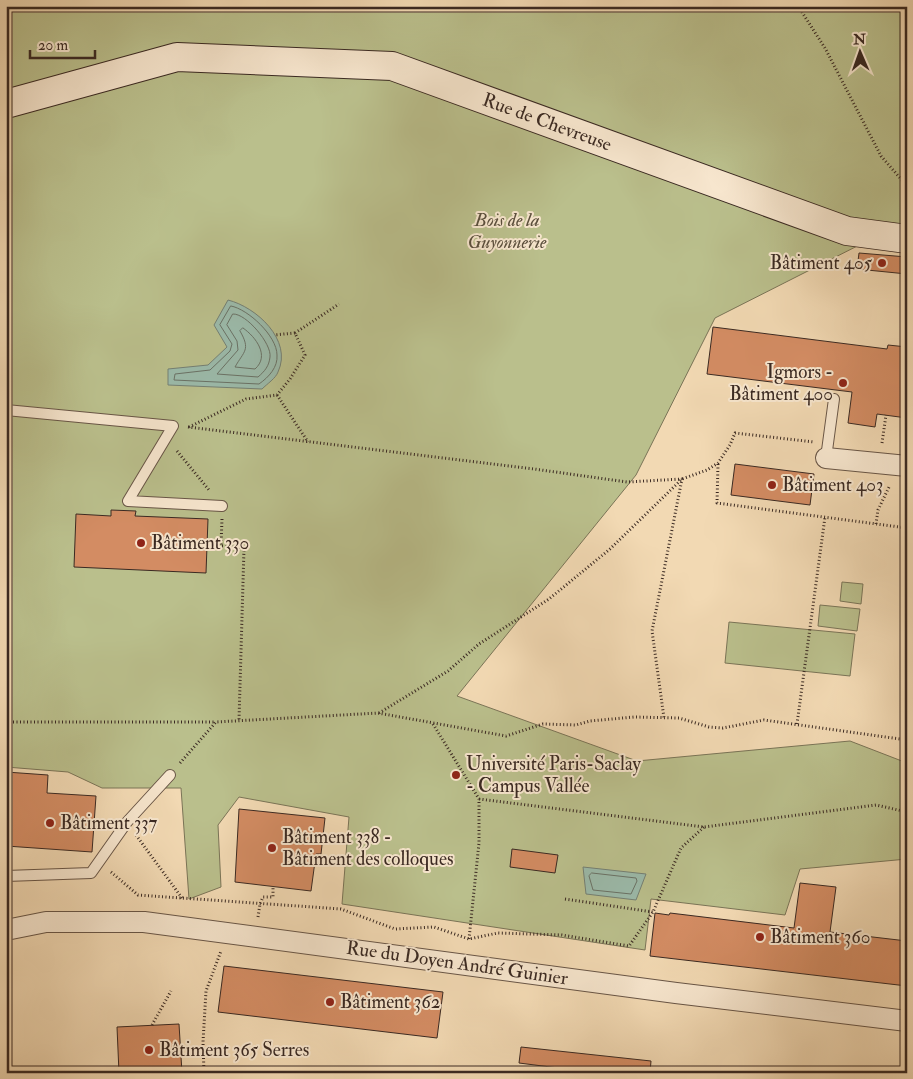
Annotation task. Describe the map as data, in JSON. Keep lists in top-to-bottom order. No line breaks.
{"streets":{"street":["Rue de Chevreuse","Rue du Doyen André Guinier"]},"parks":["Bois de la Guyonnerie"],"places":["Bâtiment 405","Igmors - Bâtiment 400","Bâtiment 403","Bâtiment 330","Université Paris-Saclay - Campus Vallée","Bâtiment 337","Bâtiment 338 - Bâtiment des colloques","Bâtiment 360","Bâtiment 362","Bâtiment 365 Serres"],"scale_bar":"20 m","north":"top"}
